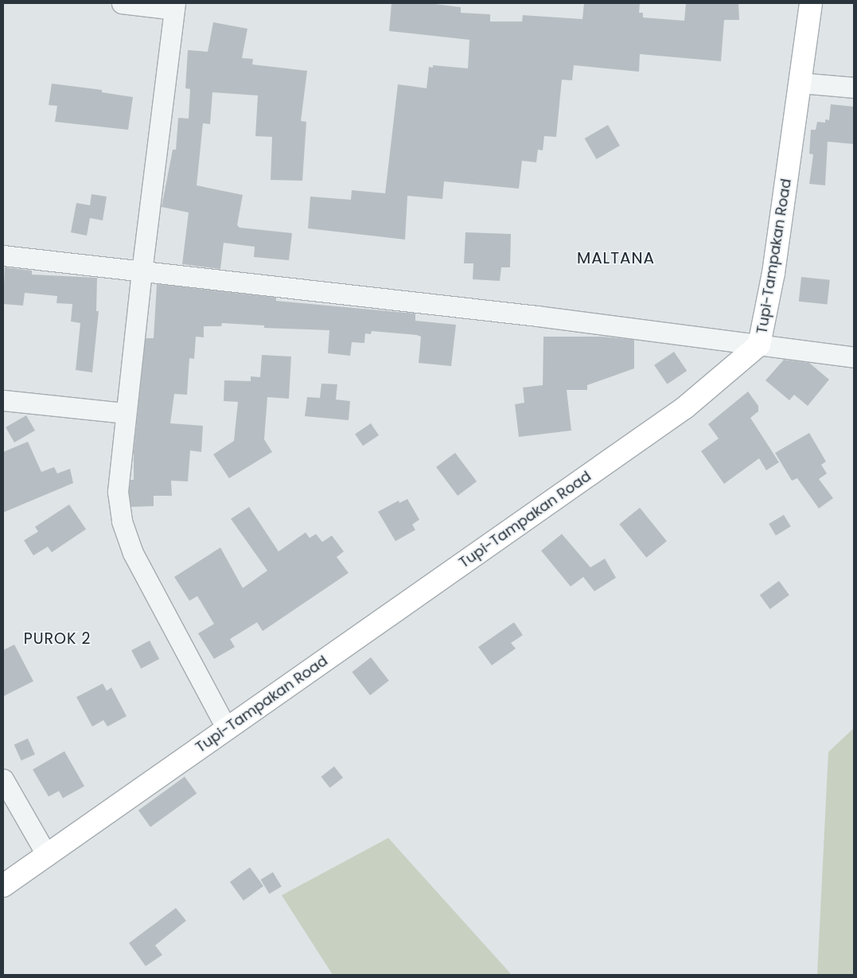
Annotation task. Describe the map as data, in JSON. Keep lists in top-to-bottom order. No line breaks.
{"streets":{"main road":["Tupi-Tampakan Road"]},"districts":["MALTANA","PUROK 2"]}
